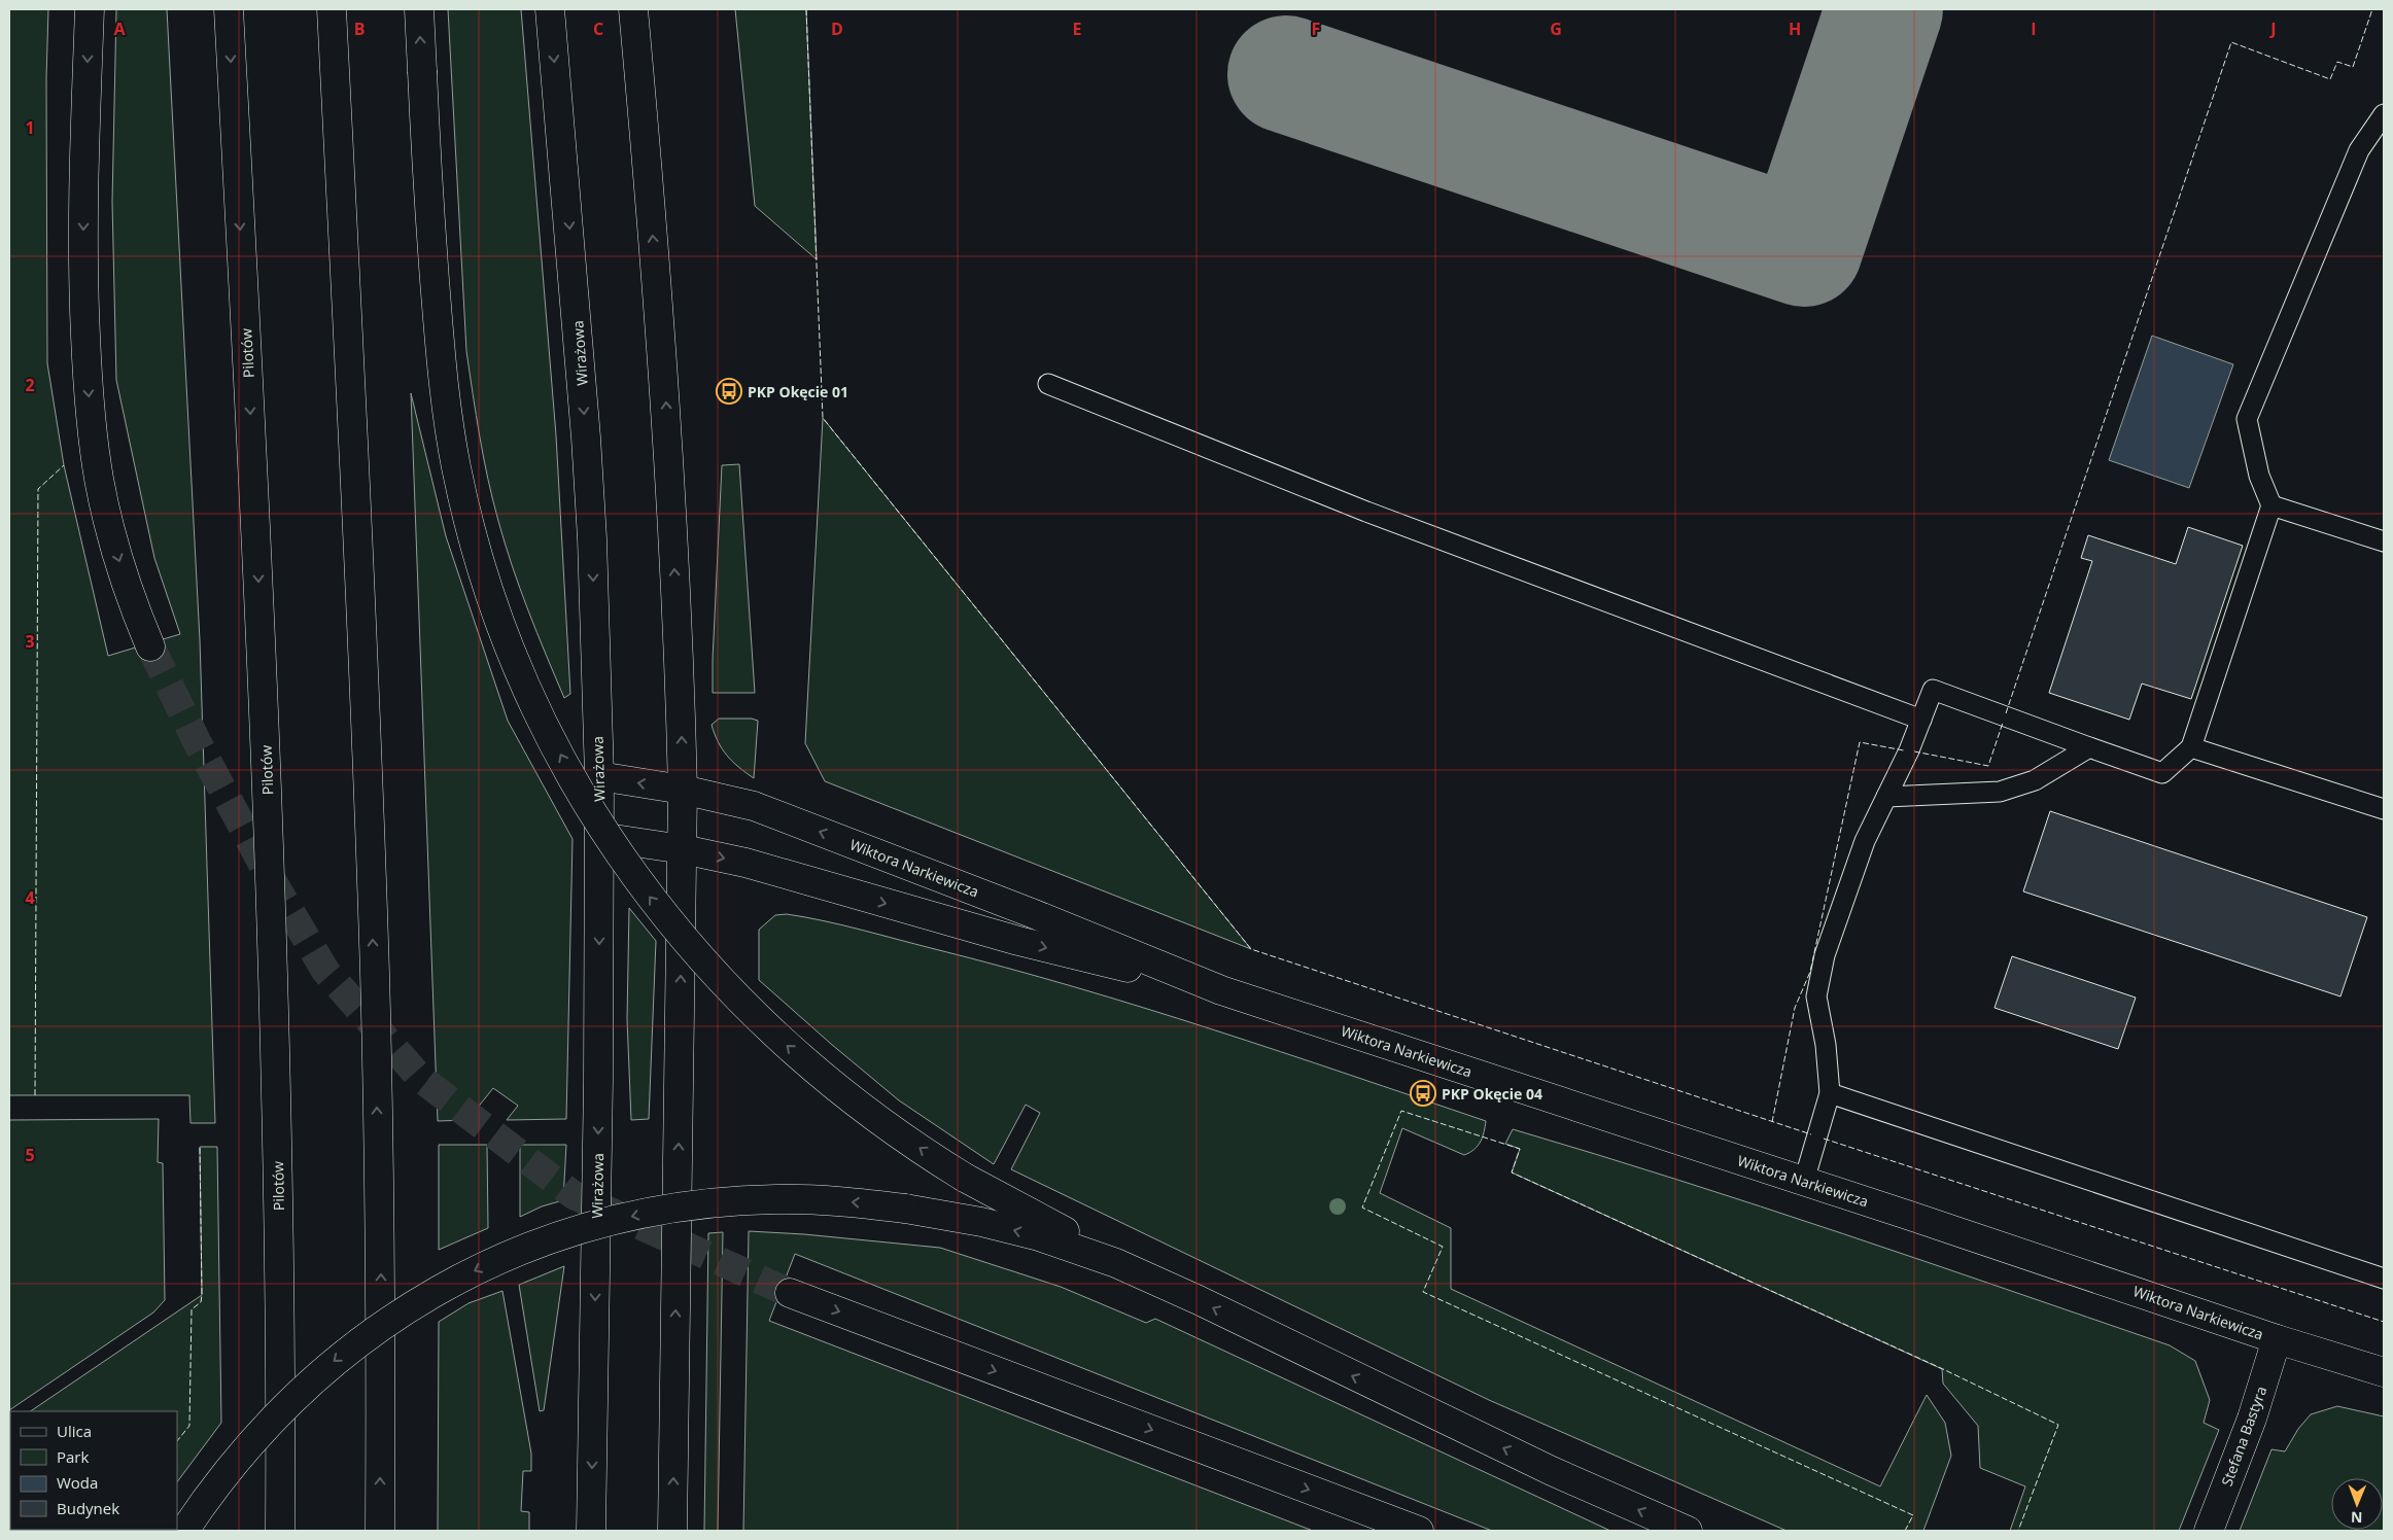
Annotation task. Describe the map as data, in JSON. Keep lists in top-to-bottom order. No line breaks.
{"streets":{"main road":["Pilotów","Wirażowa","Wiktora Narkiewicza","Stefana Bastyra"]},"crossings":[["Wirażowa","Wiktora Narkiewicza"],["Wiktora Narkiewicza","Stefana Bastyra"]],"places":{"bus stop":["PKP Okęcie 01","PKP Okęcie 04"]},"legend":["Ulica","Park","Woda","Budynek"],"north":"bottom","grid":{"columns":["A","B","C","D","E","F","G","H","I","J"],"rows":["1","2","3","4","5"]}}
